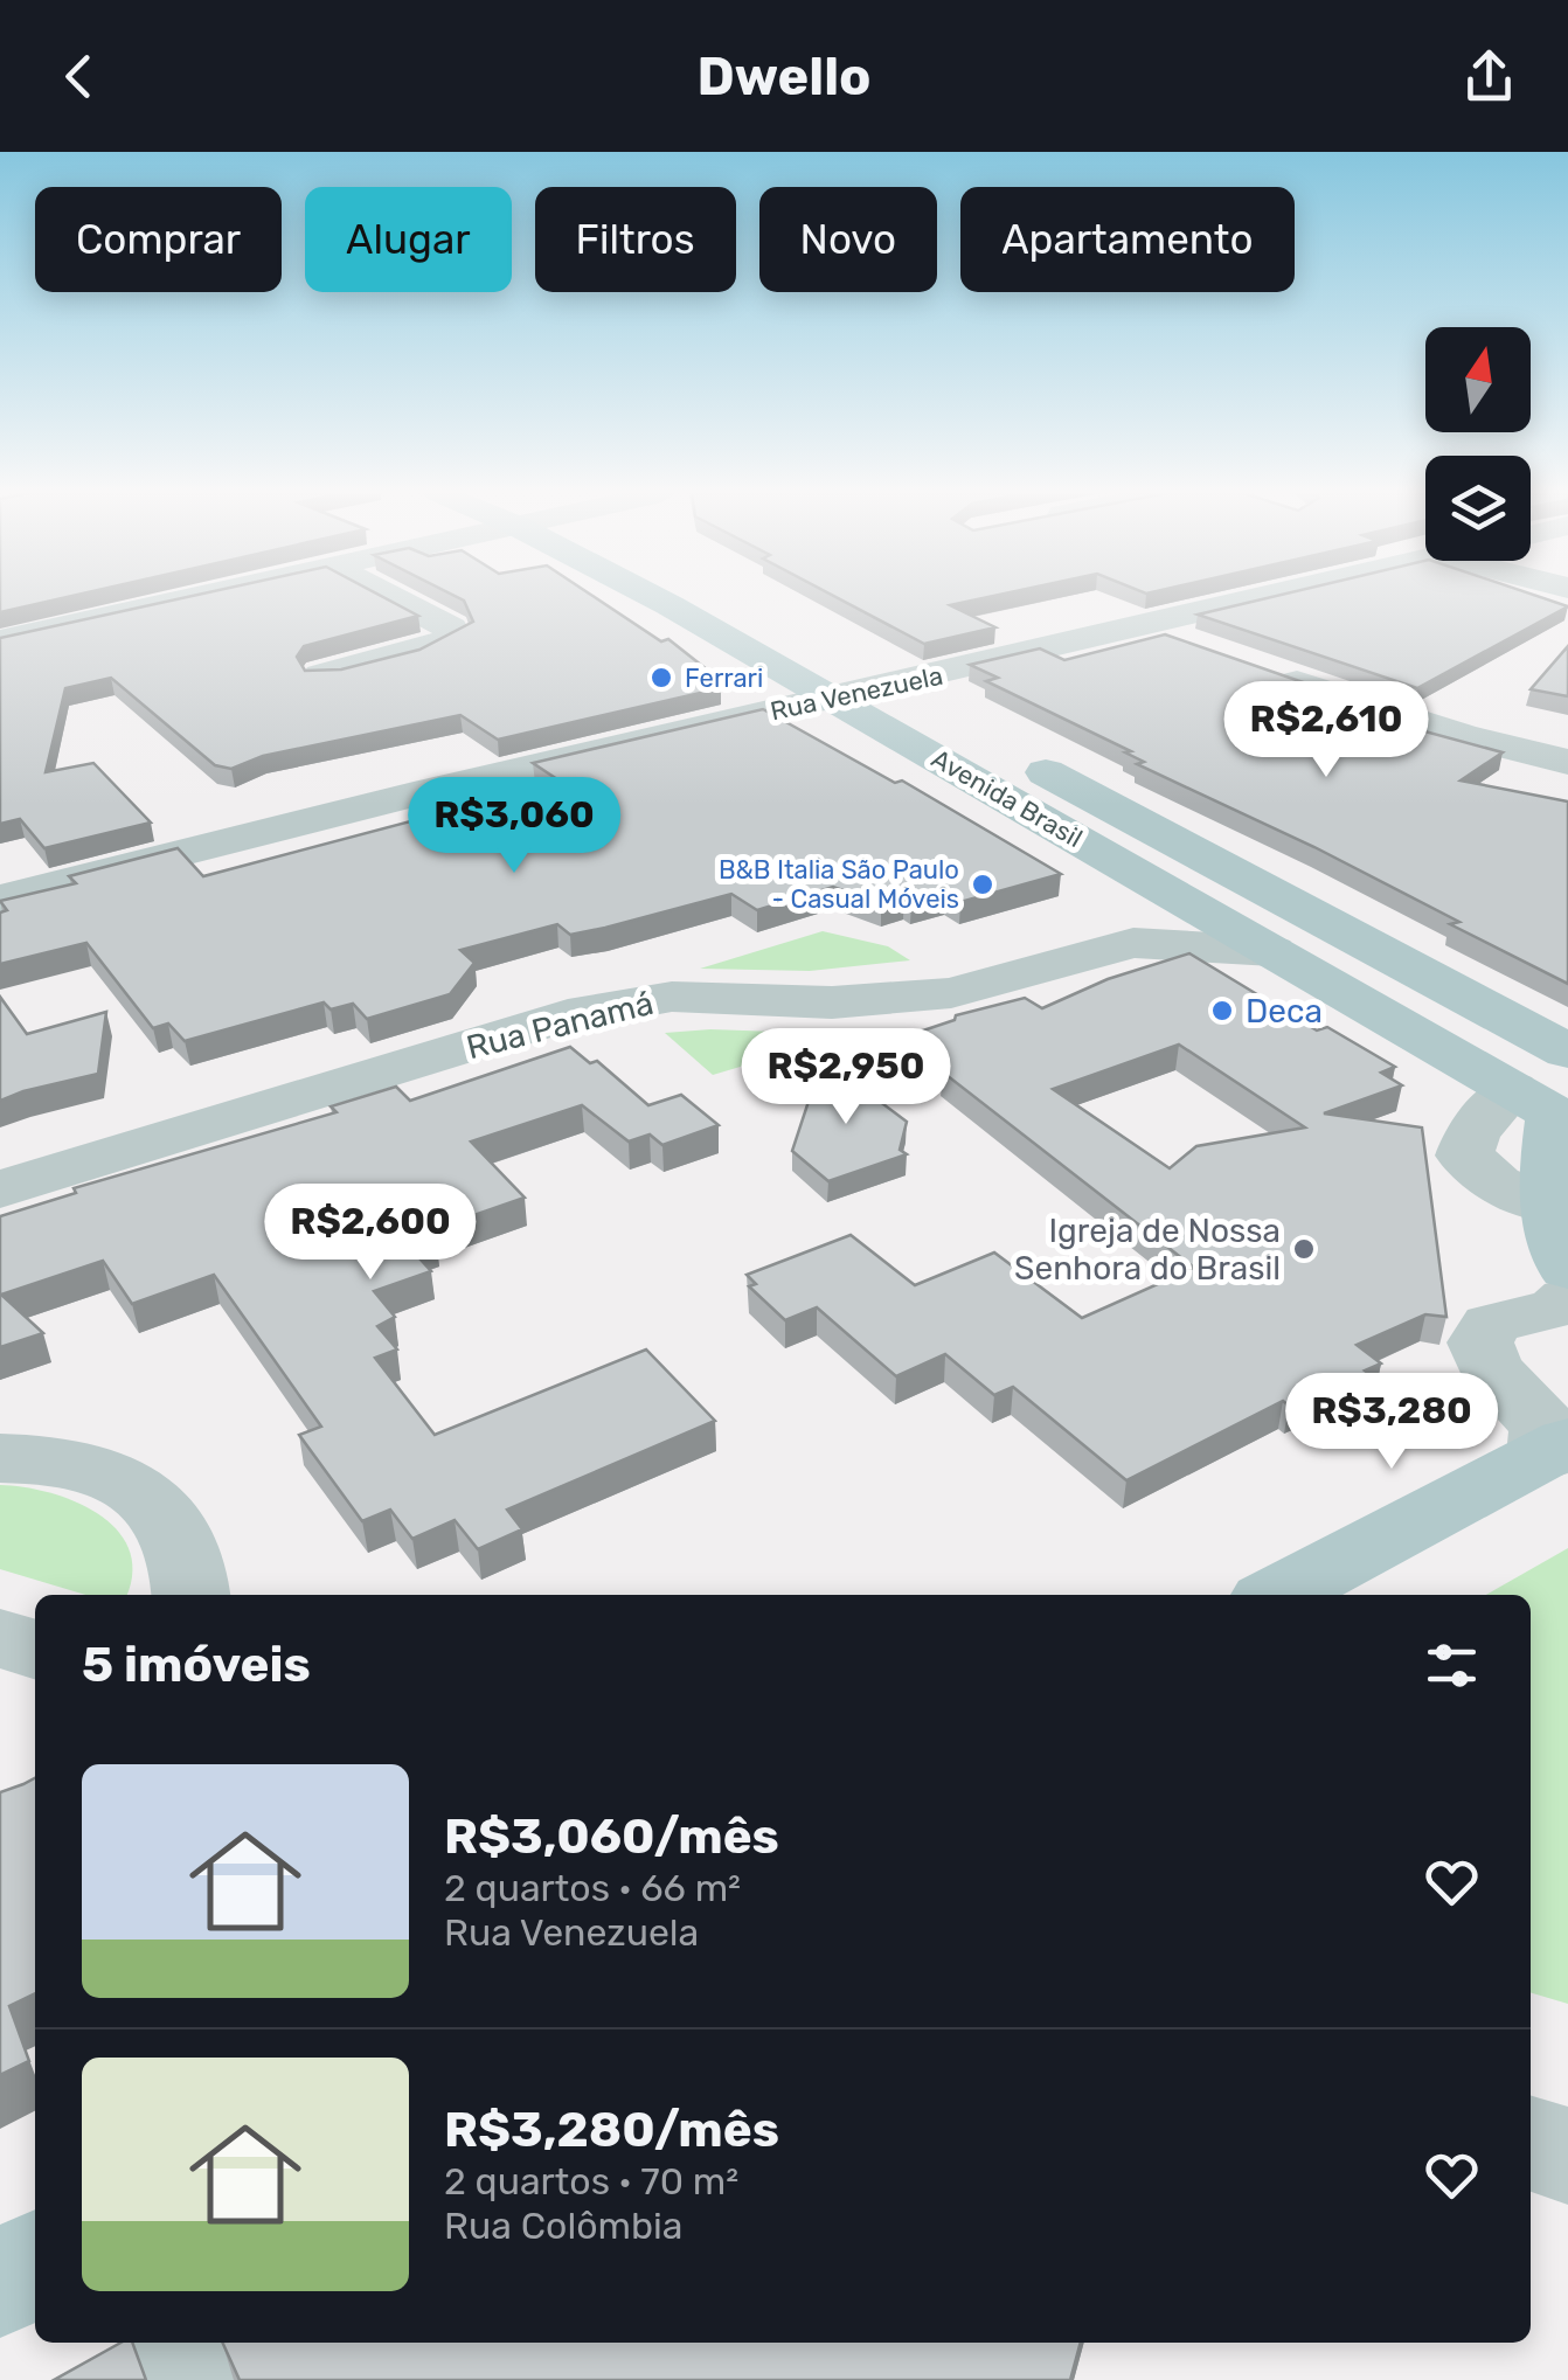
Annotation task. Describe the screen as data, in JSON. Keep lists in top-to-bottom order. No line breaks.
{"streets":{"main road":["Avenida Brasil"],"street":["Rua Venezuela","Rua Panamá"]},"crossings":[["Rua Venezuela","Avenida Brasil"],["Avenida Brasil","Rua Panamá"]],"places":["Ferrari","B&B Italia São Paulo - Casual Móveis","Deca","Igreja de Nossa Senhora do Brasil"],"north":"top","page":{"header":"Dwello","chip":["Comprar","Alugar","Filtros","Novo","Apartamento"],"price":["R$2,610","R$3,060","R$2,950","R$2,600","R$3,280"],"heading":"5 imóveis","list":[{"name":"R$3,060/mês","note":"2 quartos · 66 m² · Rua Venezuela"},{"name":"R$3,280/mês","note":"2 quartos · 70 m² · Rua Colômbia"}]}}
